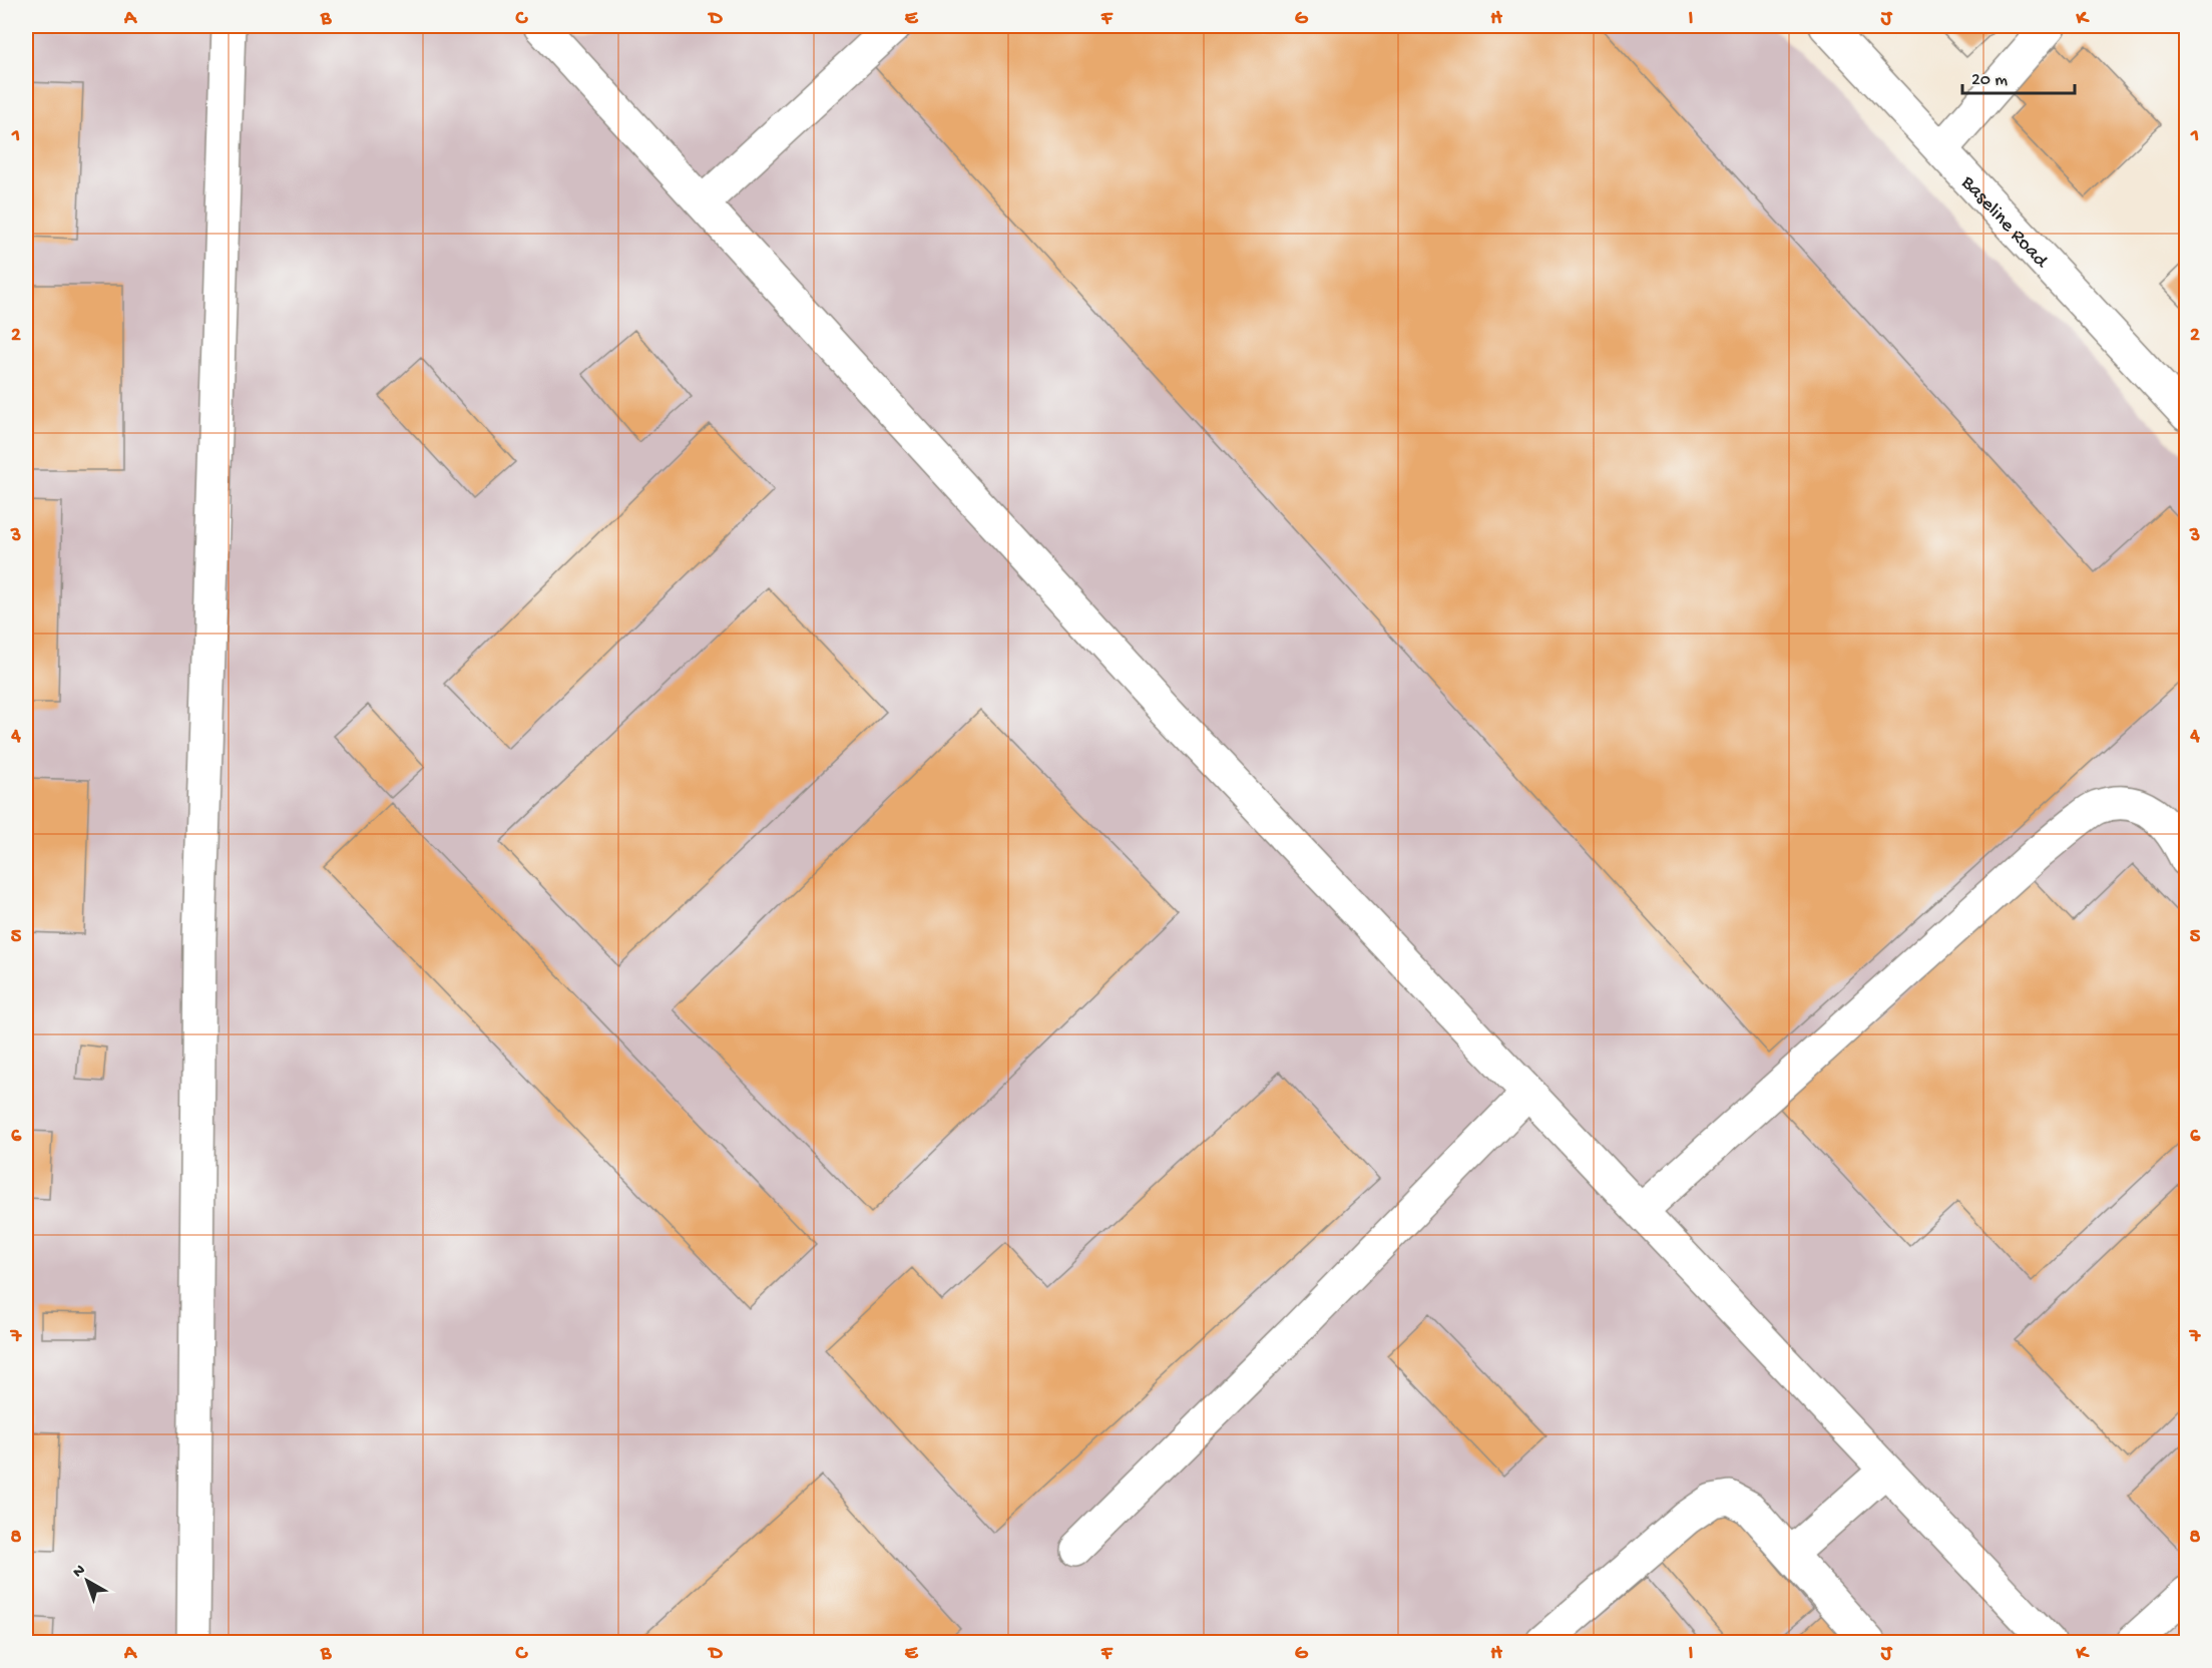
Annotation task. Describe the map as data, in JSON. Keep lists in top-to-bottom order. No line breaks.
{"streets":{"street":["Baseline Road"]},"scale_bar":"20 m","north":"top left","grid":{"columns":["A","B","C","D","E","F","G","H","I","J","K"],"rows":["1","2","3","4","5","6","7","8"]}}
